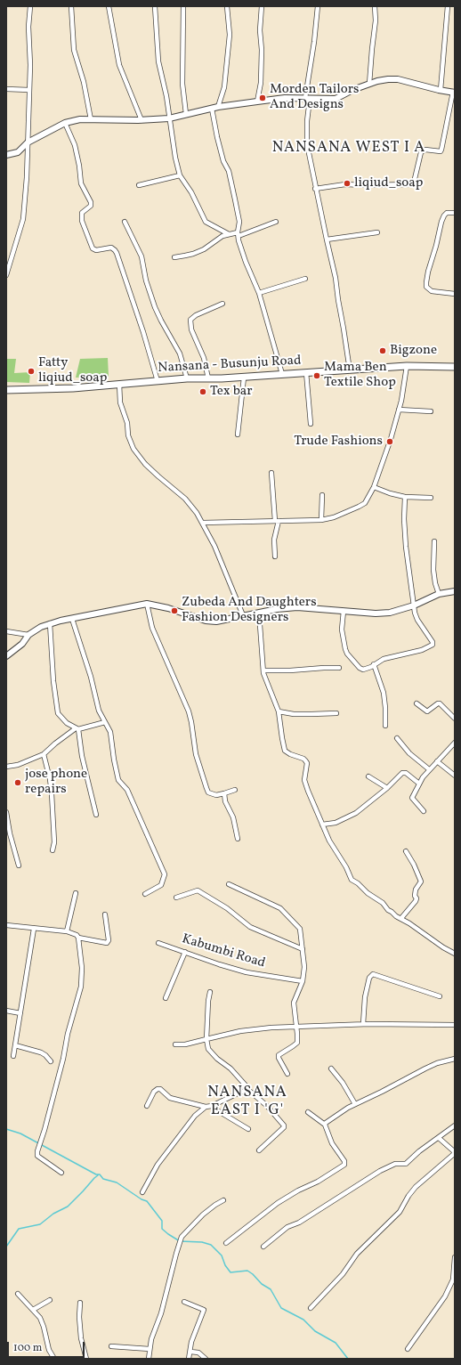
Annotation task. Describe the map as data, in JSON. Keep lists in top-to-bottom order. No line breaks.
{"streets":{"main road":["Nansana - Busunju Road"],"street":["Kabumbi Road"]},"districts":["NANSANA WEST I A","NANSANA EAST I 'G'"],"places":["Morden Tailors And Designs","liqiud_soap","Bigzone","Fatty liqiud_soap","Mama Ben Textile Shop","Tex bar","Trude Fashions","Zubeda And Daughters Fashion Designers","jose phone repairs"],"scale_bar":"100 m"}
